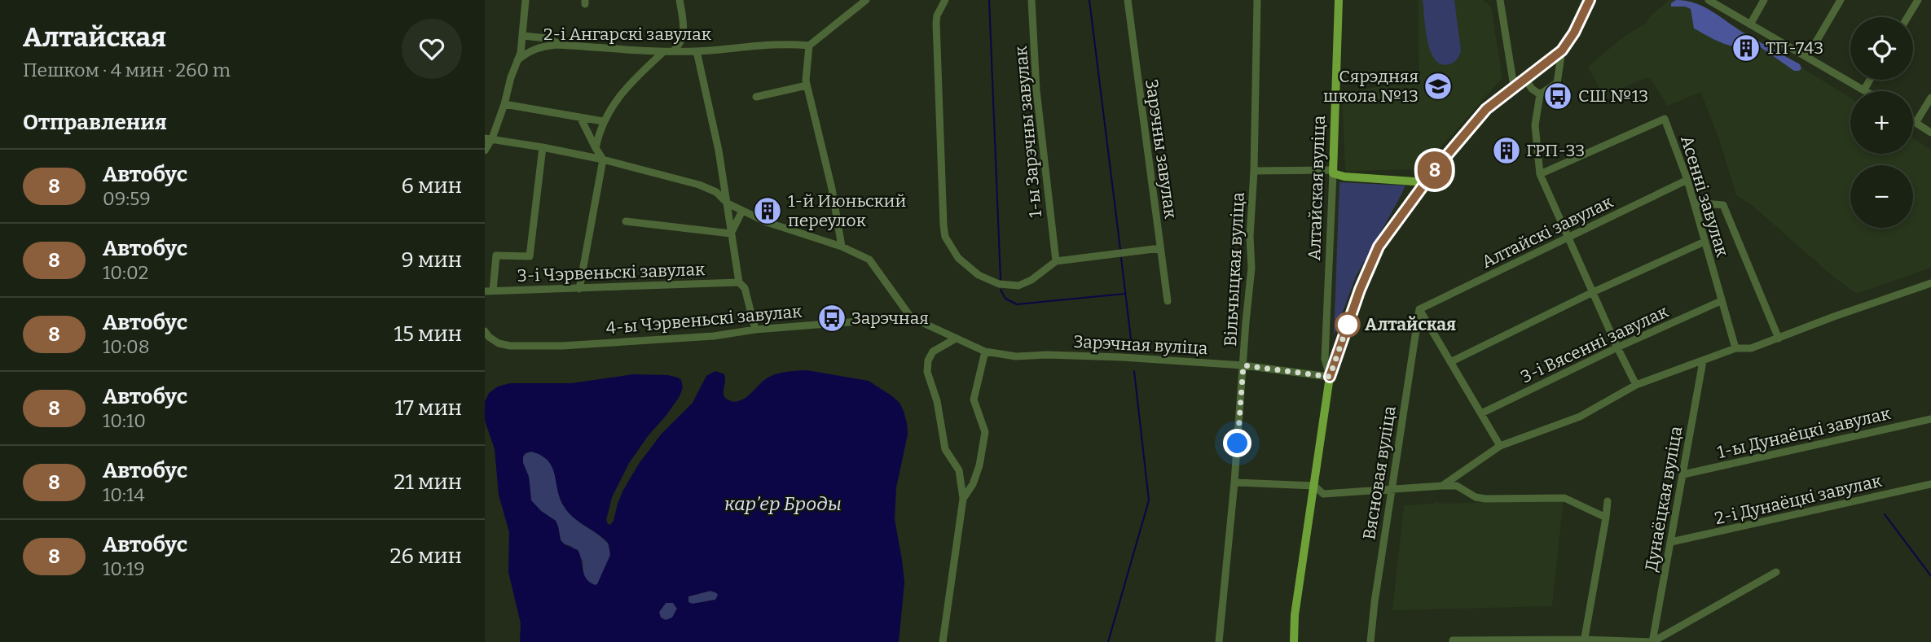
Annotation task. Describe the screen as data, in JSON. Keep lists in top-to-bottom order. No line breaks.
{"streets":{"main road":["Алтайская вуліца"],"street":["2-і Ангарскі завулак","1-ы Зарэчны завулак","Зарэчны завулак","Асенні завулак","Алтайскі завулак","Вільчыцкая вуліца","3-і Чэрвеньскі завулак","4-ы Чэрвеньскі завулак","3-і Вясенні завулак","Зарэчная вуліца","1-ы Дунаёцкі завулак","Вясновая вуліца","Дунаёцкая вуліца","2-і Дунаёцкі завулак"]},"crossings":[["Алтайская вуліца","Зарэчная вуліца"],["Асенні завулак","Алтайскі завулак"],["Асенні завулак","3-і Вясенні завулак"],["Алтайскі завулак","Вясновая вуліца"],["Вільчыцкая вуліца","Зарэчная вуліца"],["4-ы Чэрвеньскі завулак","Зарэчная вуліца"],["1-ы Дунаёцкі завулак","Дунаёцкая вуліца"],["Дунаёцкая вуліца","2-і Дунаёцкі завулак"]],"water":["карʼер Броды"],"places":{"building":["ТП-743","ГРП-33","1-й Июньский переулок"],"school or university":["Сярэдняя школа №13"],"bus stop":["СШ №13","Зарэчная"],"other":["Алтайская"]},"lines":["bus line 8"],"page":{"heading":[["Алтайская","Пешком · 4 мин · 260 m"],"Отправления"],"on_map":"8","map_buttons":["+","−"],"list":[{"mark":"8","name":"Автобус","note":"09:59","value":"6 мин"},{"mark":"8","name":"Автобус","note":"10:02","value":"9 мин"},{"mark":"8","name":"Автобус","note":"10:08","value":"15 мин"},{"mark":"8","name":"Автобус","note":"10:10","value":"17 мин"},{"mark":"8","name":"Автобус","note":"10:14","value":"21 мин"},{"mark":"8","name":"Автобус","note":"10:19","value":"26 мин"}]}}
